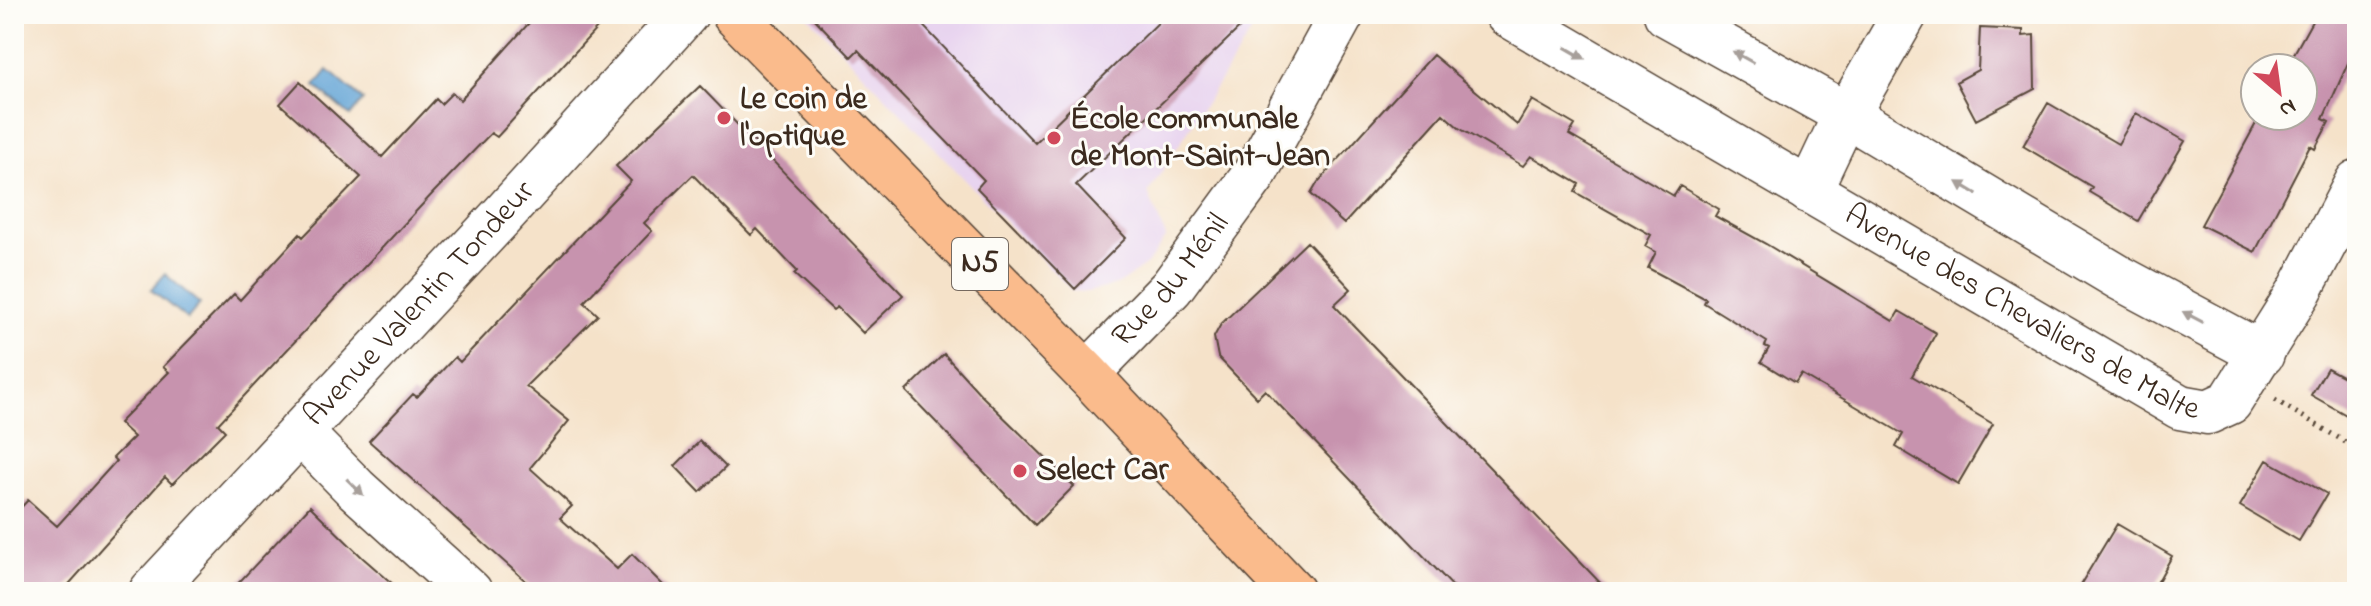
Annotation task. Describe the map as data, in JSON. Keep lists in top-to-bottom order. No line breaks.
{"streets":{"main road":["N5"],"street":["Rue du Ménil","Avenue Valentin Tondeur","Avenue des Chevaliers de Malte"]},"crossings":[["N5","Rue du Ménil"]],"places":["Le coin de l'optique","École communale de Mont-Saint-Jean","Select Car"],"north":"bottom right"}
